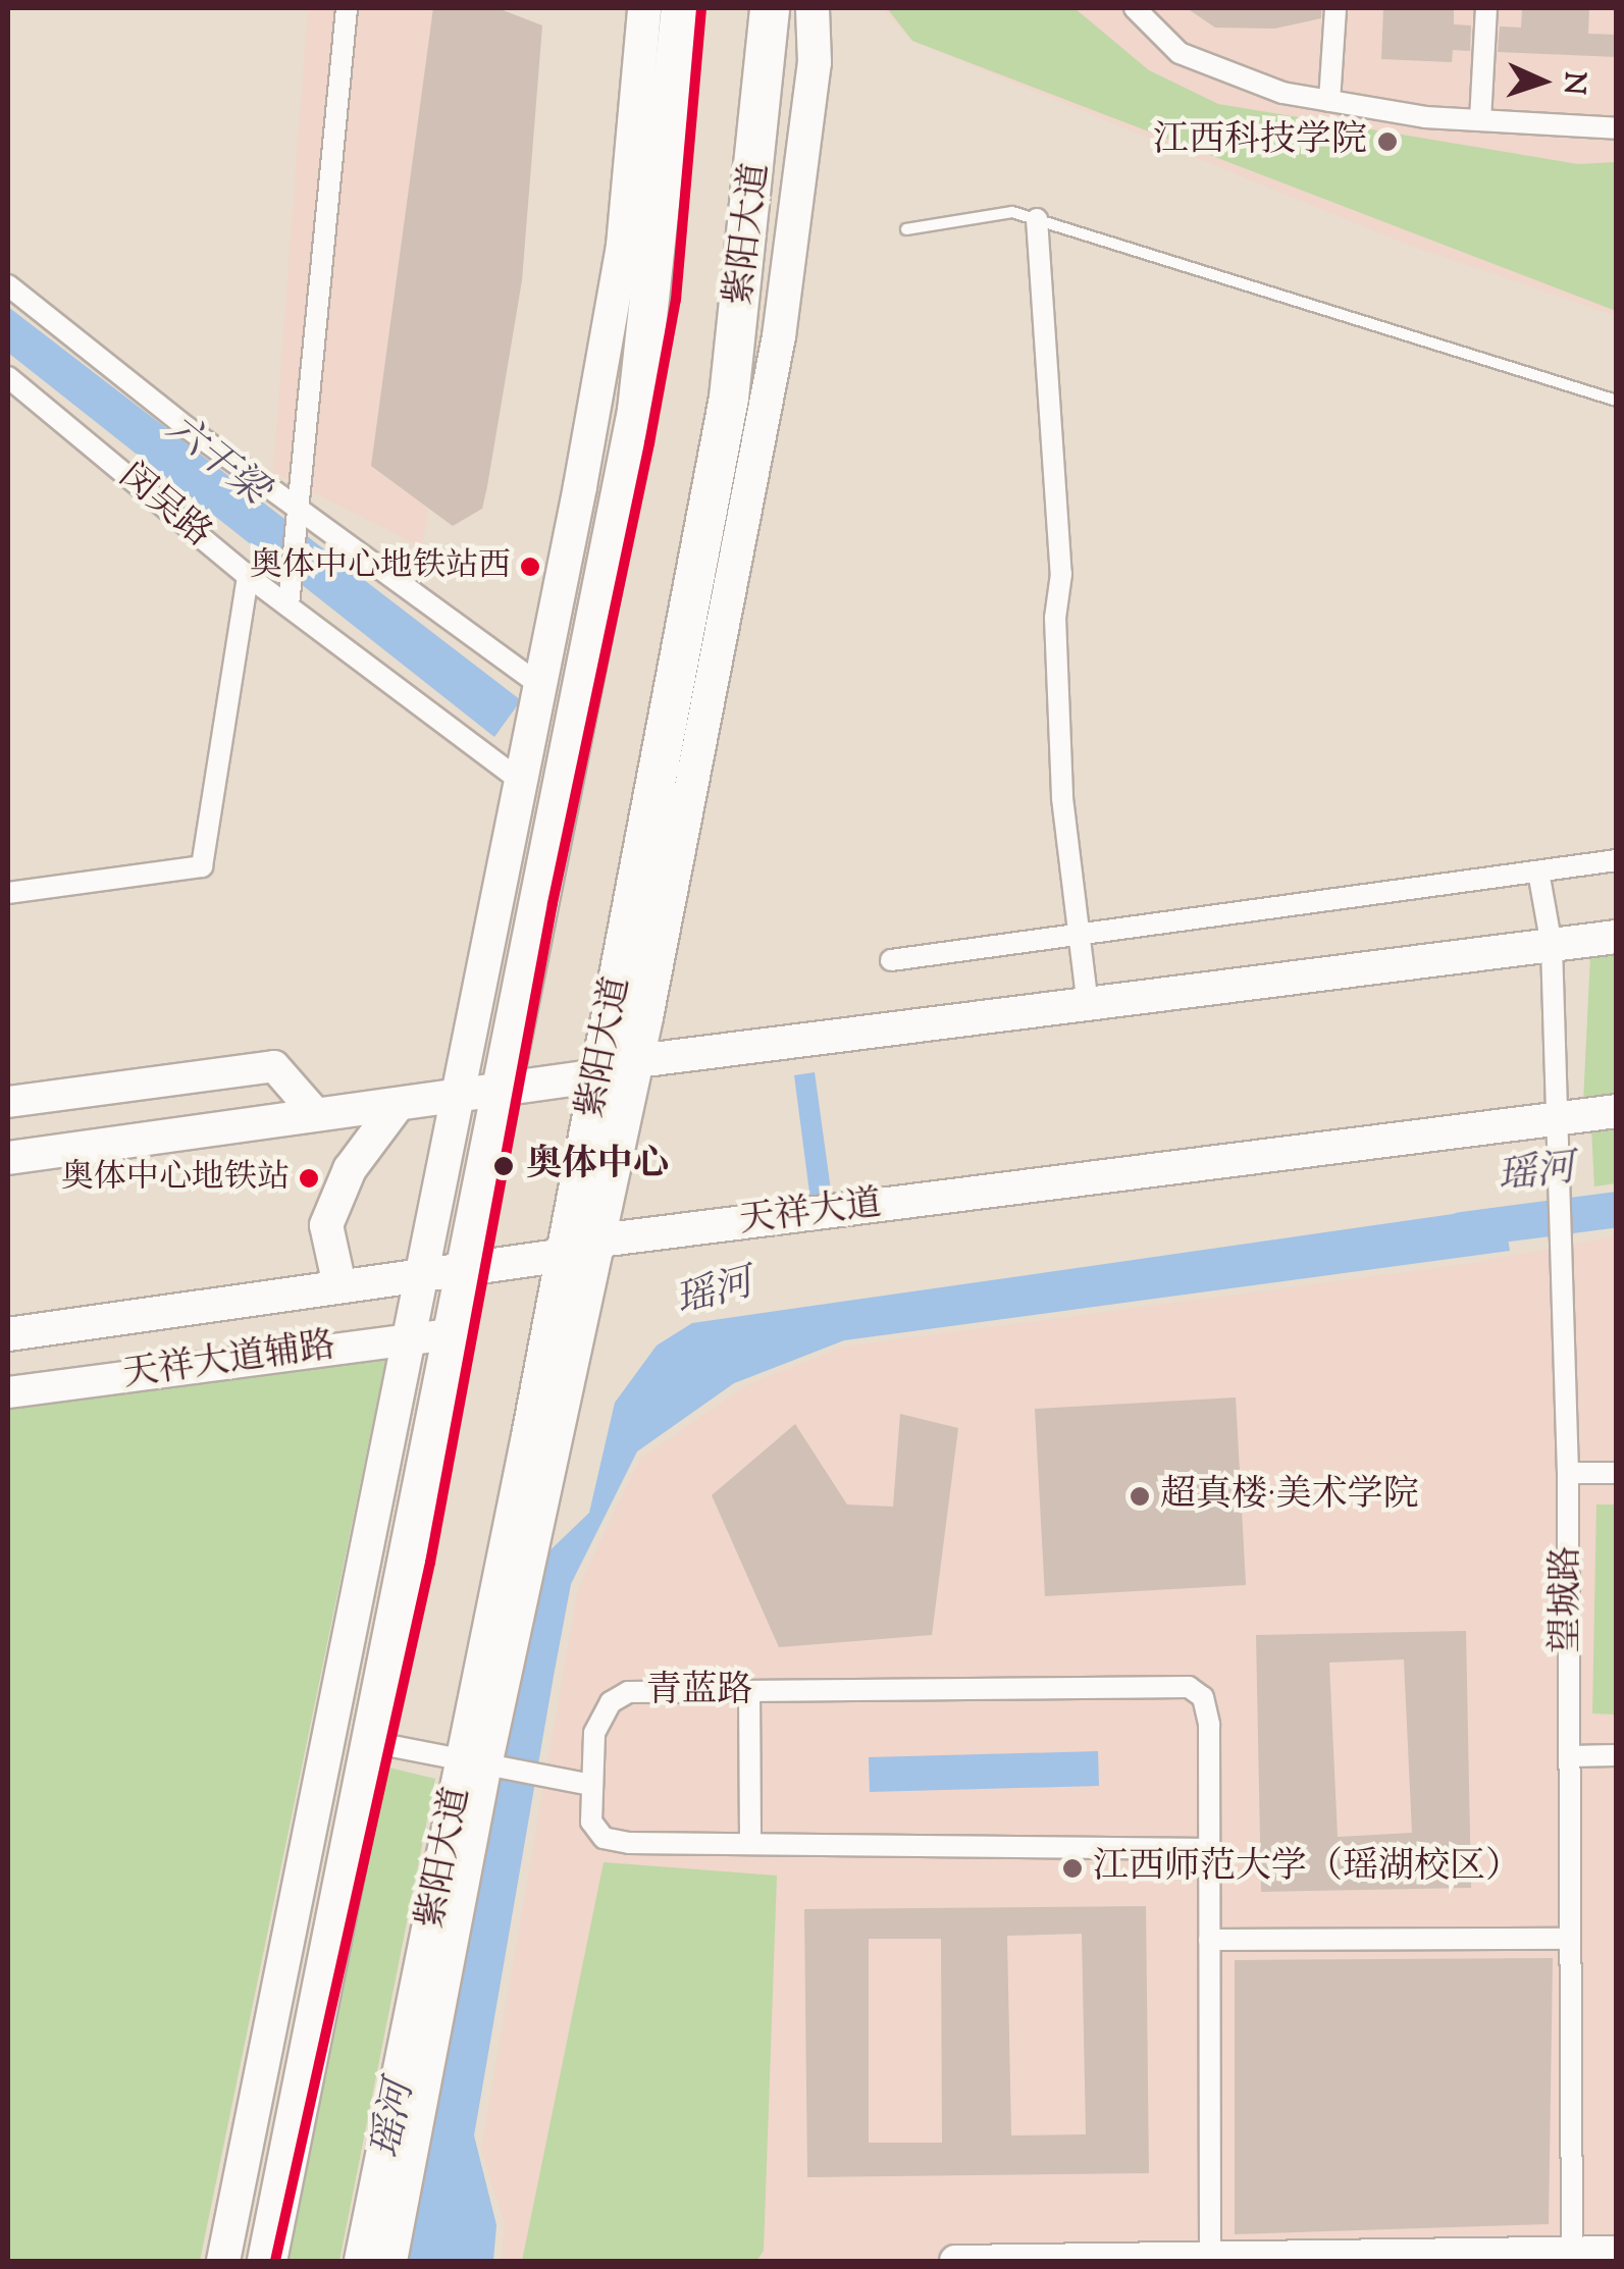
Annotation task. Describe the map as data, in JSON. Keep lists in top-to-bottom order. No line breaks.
{"streets":{"highway":["紫阳大道"],"main road":["天祥大道","天祥大道辅路"],"street":["闵吴路","望城路","青蓝路"]},"crossings":[["紫阳大道","天祥大道"],["天祥大道","望城路"]],"water":["六干梁","瑶河"],"places":["江西科技学院","奥体中心地铁站西","奥体中心","奥体中心地铁站","超真楼·美术学院","江西师范大学（瑶湖校区）"],"north":"right"}
